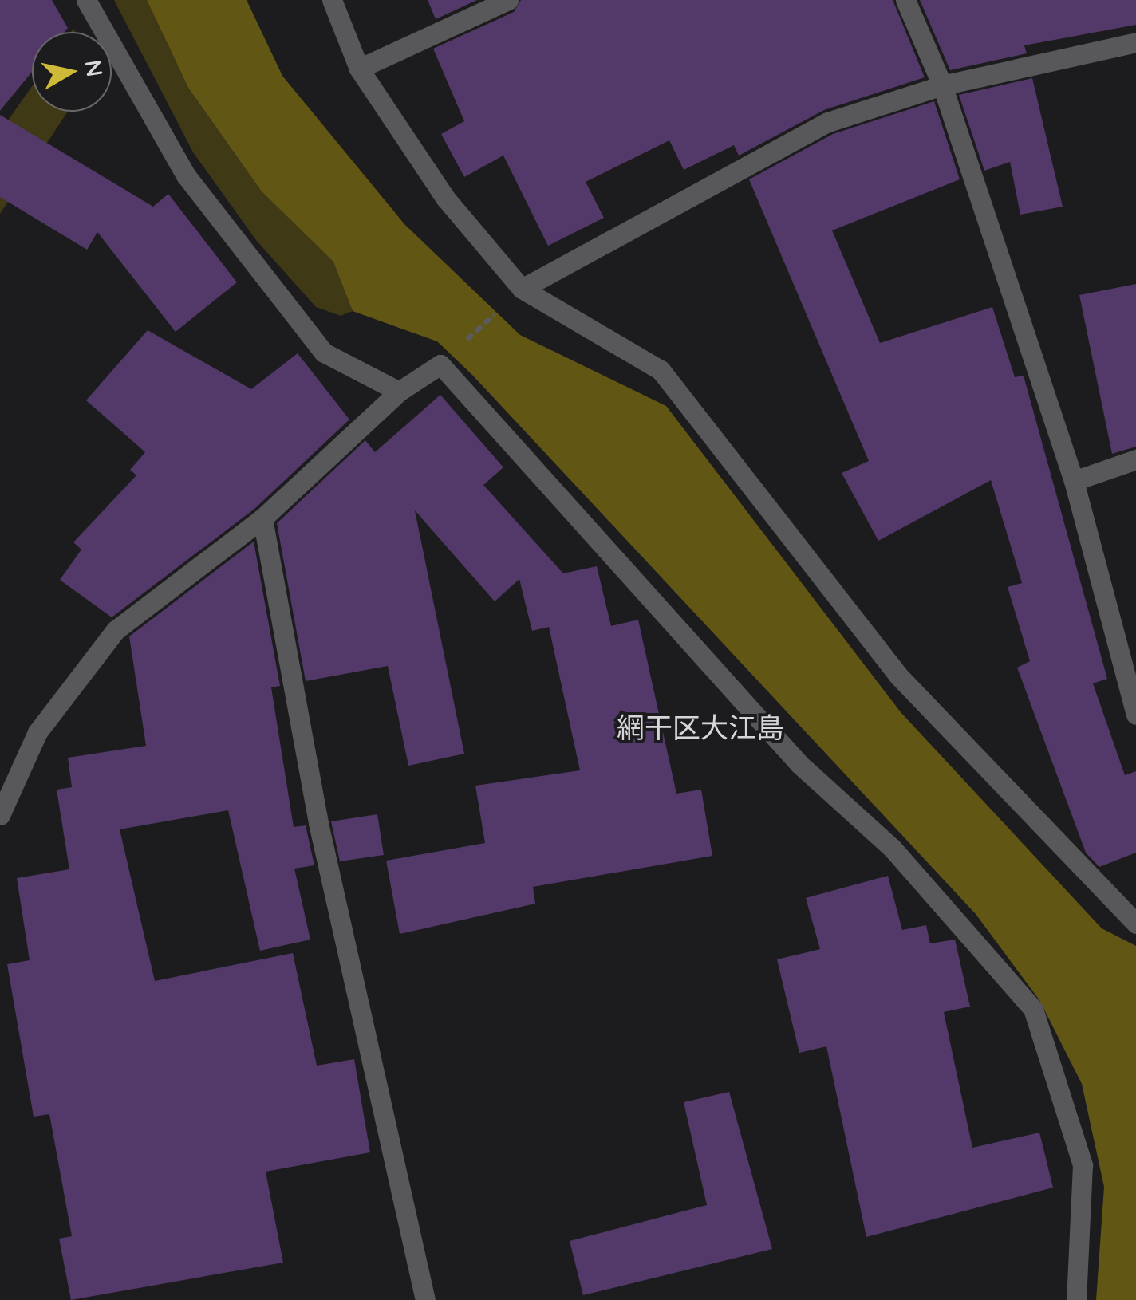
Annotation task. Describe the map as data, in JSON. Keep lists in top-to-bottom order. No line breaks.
{"districts":["網干区大江島"],"north":"right"}
